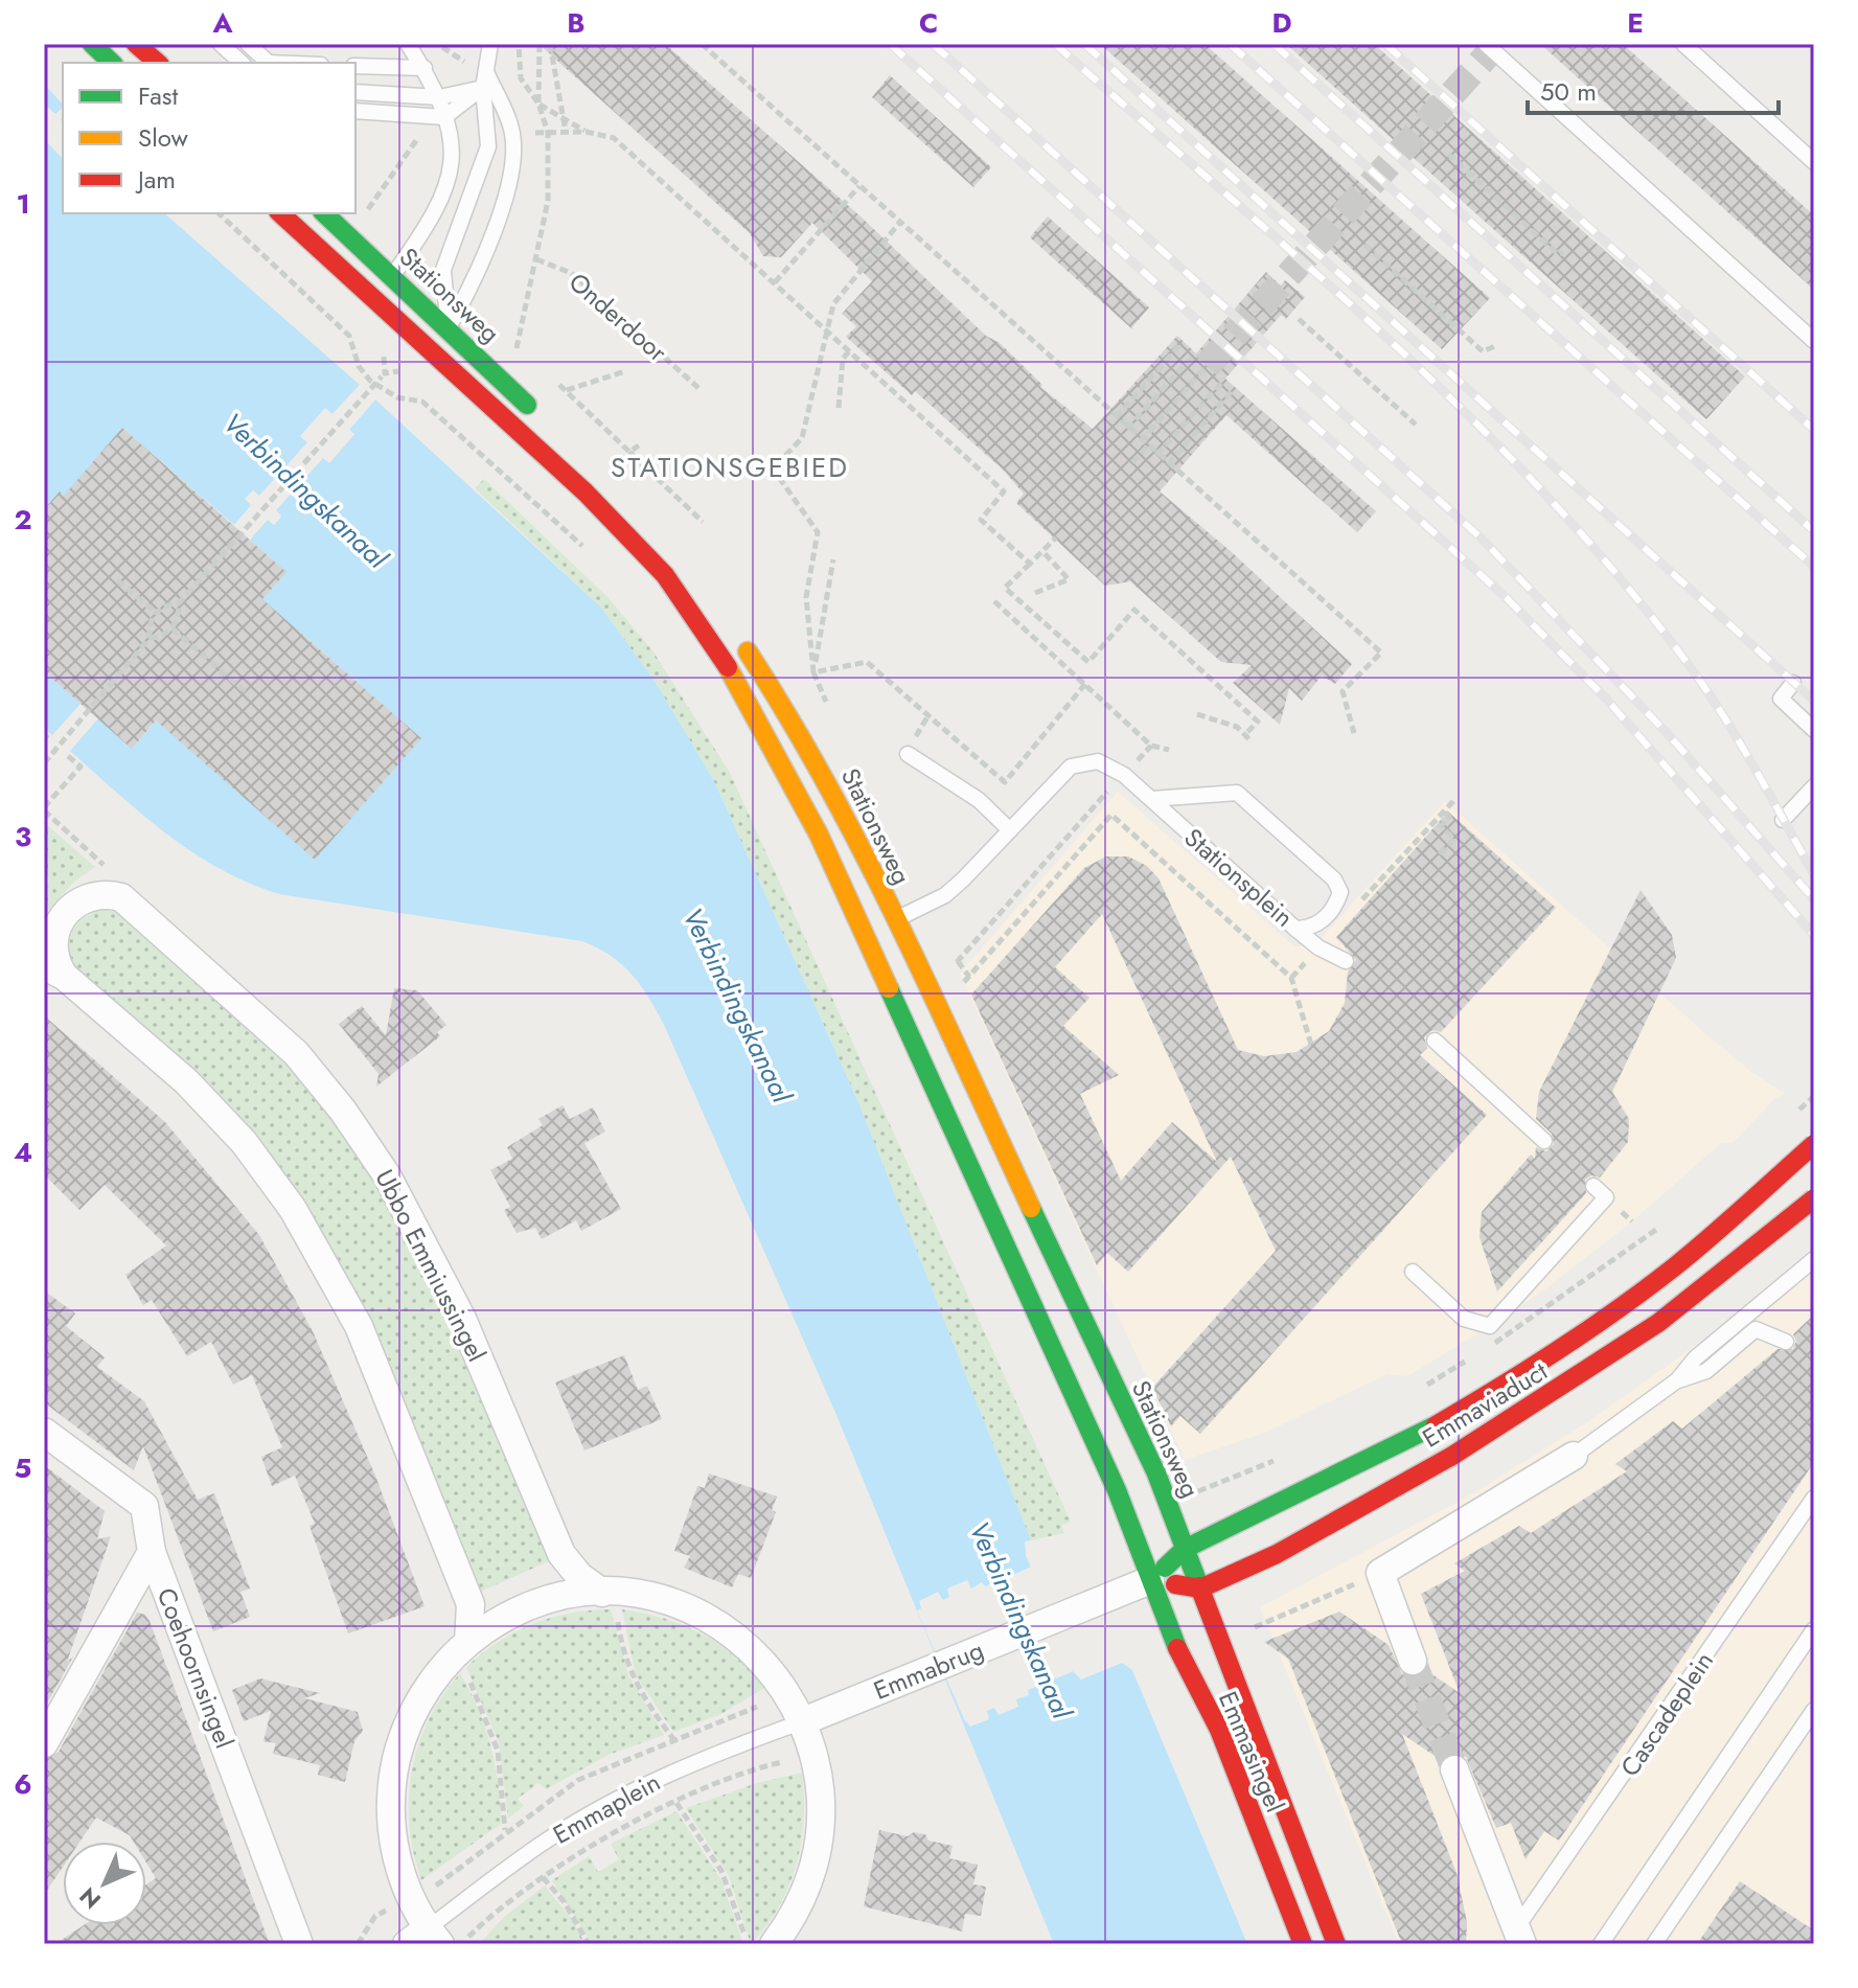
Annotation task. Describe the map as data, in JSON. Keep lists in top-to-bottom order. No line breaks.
{"streets":{"main road":["Stationsweg","Emmaviaduct","Emmabrug","Emmasingel"],"street":["Ubbo Emmiussingel","Coehoornsingel","Emmaplein"],"lane":["Stationsplein","Cascadeplein"],"path":["Onderdoor"]},"crossings":[["Stationsweg","Stationsplein"],["Stationsweg","Emmaviaduct"],["Stationsweg","Emmabrug"],["Stationsweg","Emmasingel"],["Ubbo Emmiussingel","Emmaplein"],["Emmaviaduct","Emmabrug"],["Emmaviaduct","Emmasingel"],["Emmabrug","Emmasingel"],["Emmabrug","Emmaplein"]],"districts":["STATIONSGEBIED"],"water":["Verbindingskanaal"],"legend":["Fast","Slow","Jam"],"scale_bar":"50 m","north":"bottom left","grid":{"columns":["A","B","C","D","E"],"rows":["1","2","3","4","5","6"]}}
